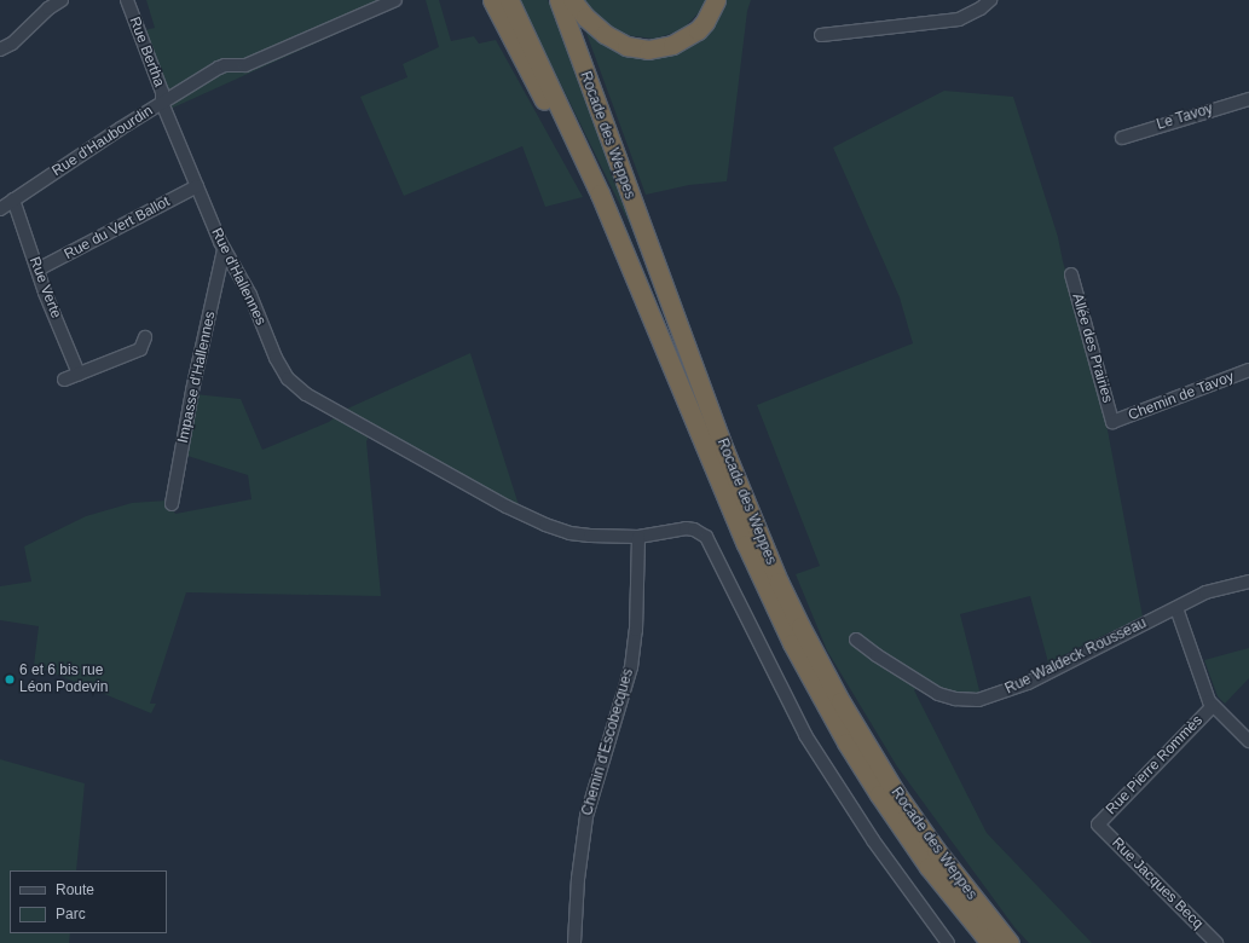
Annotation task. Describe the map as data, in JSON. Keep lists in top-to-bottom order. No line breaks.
{"streets":{"highway":["Rocade des Weppes"],"street":["Rue Bertha","Le Tavoy","Rue d'Haubourdin","Rue du Vert Ballot","Rue d'Hallennes","Rue Verte","Allée des Prairies","Impasse d'Hallennes","Chemin de Tavoy","Rue Waldeck Rousseau","Chemin d'Escobecques","Rue Pierre Rommès","Rue Jacques Becq"]},"crossings":[["Rue Bertha","Rue d'Haubourdin"],["Rue Bertha","Rue d'Hallennes"],["Rue d'Haubourdin","Rue d'Hallennes"],["Rue d'Haubourdin","Rue Verte"],["Rue du Vert Ballot","Rue d'Hallennes"],["Rue du Vert Ballot","Rue Verte"],["Rue d'Hallennes","Impasse d'Hallennes"],["Rue d'Hallennes","Chemin d'Escobecques"],["Allée des Prairies","Chemin de Tavoy"],["Rue Waldeck Rousseau","Rue Pierre Rommès"],["Rue Pierre Rommès","Rue Jacques Becq"]],"places":["6 et 6 bis rue Léon Podevin"],"legend":["Route","Parc"]}
